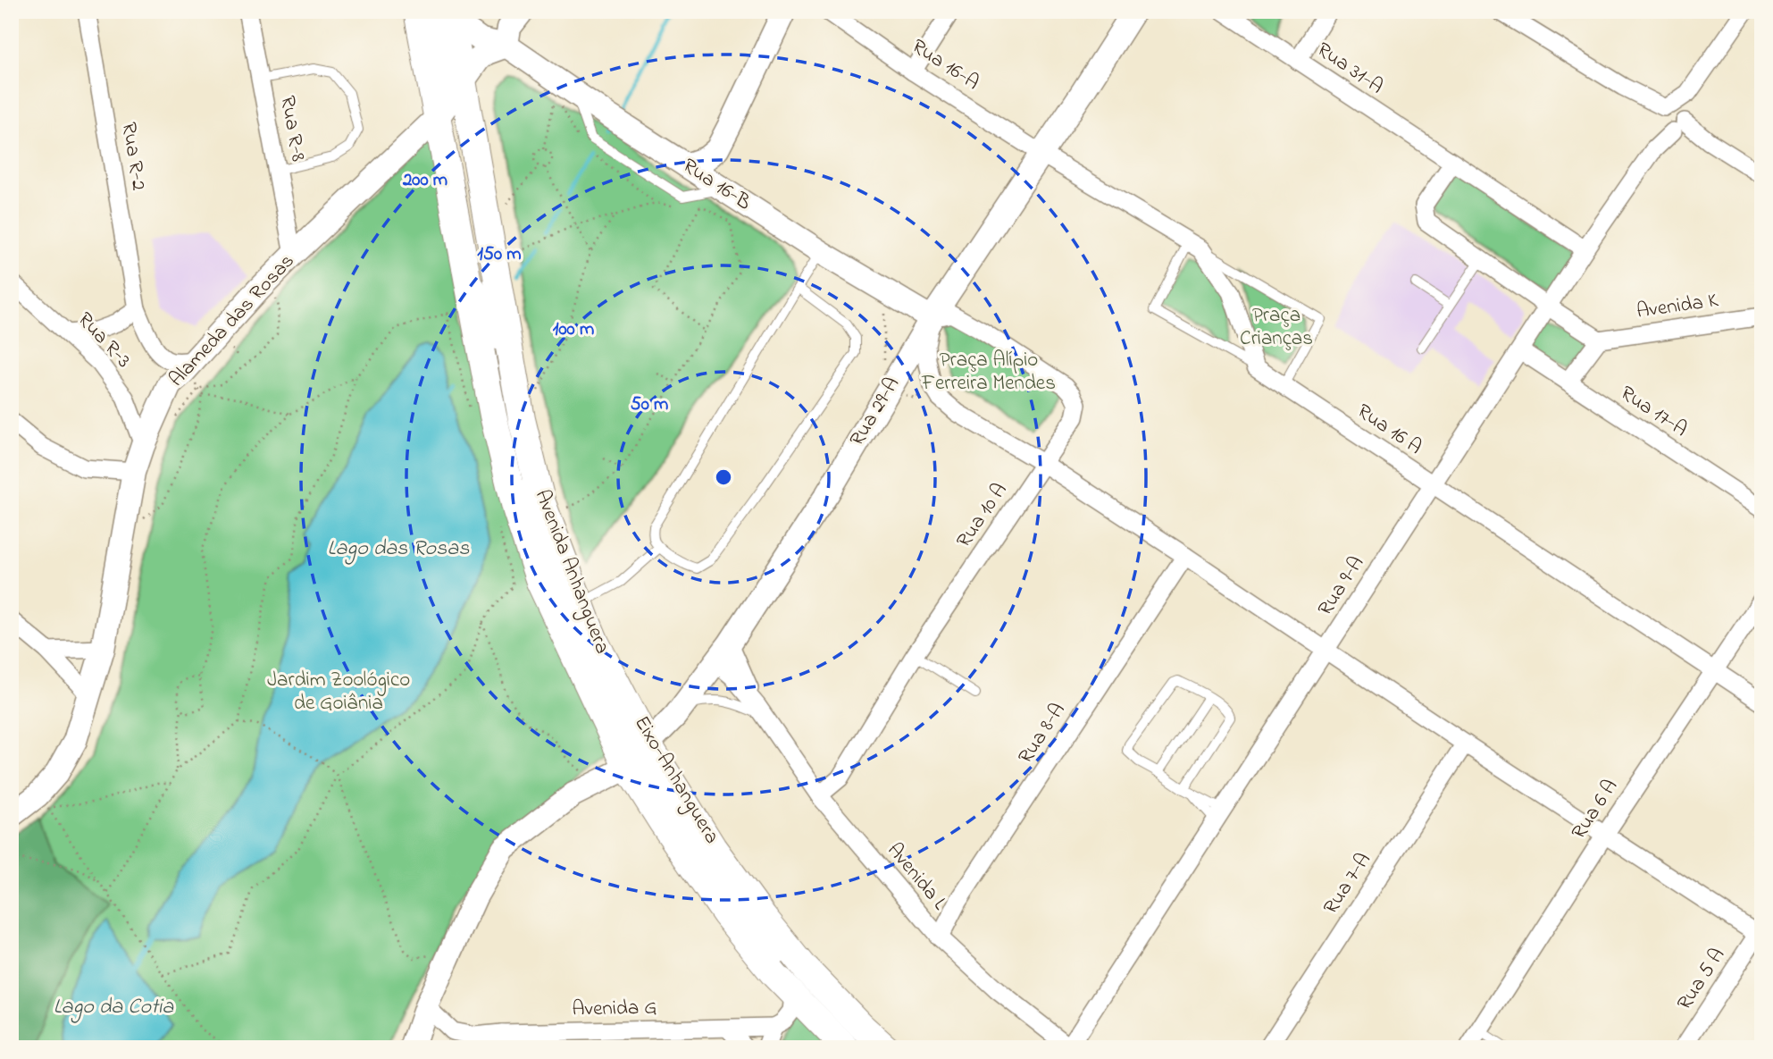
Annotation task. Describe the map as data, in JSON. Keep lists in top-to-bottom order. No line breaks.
{"streets":{"main road":["Avenida Anhanguera"],"street":["Rua 16-A","Rua 31-A","Rua R-8","Rua R-2","Rua 16-B","Avenida K","Alameda das Rosas","Rua R-3","Rua 29-A","Rua 17-A","Rua 16 A","Rua 10 A","Rua 9-A","Rua 8-A","Rua 6 A","Avenida L","Rua 7-A","Rua 5 A","Avenida G"],"lane":["Eixo-Anhanguera"]},"crossings":[["Rua 16-A","Rua 29-A"],["Rua 31-A","Rua 9-A"],["Rua R-8","Alameda das Rosas"],["Rua R-2","Alameda das Rosas"],["Rua 16-B","Rua 29-A"],["Rua 16-B","Rua 10 A"],["Rua 16-B","Avenida Anhanguera"],["Alameda das Rosas","Rua R-3"],["Alameda das Rosas","Avenida Anhanguera"],["Rua 29-A","Rua 10 A"],["Rua 29-A","Avenida Anhanguera"],["Rua 29-A","Eixo-Anhanguera"],["Rua 29-A","Avenida L"],["Rua 17-A","Rua 9-A"],["Rua 16 A","Rua 9-A"],["Rua 16 A","Rua 6 A"],["Rua 10 A","Avenida L"],["Avenida Anhanguera","Eixo-Anhanguera"],["Rua 9-A","Avenida L"],["Rua 8-A","Avenida L"]],"water":["Lago das Rosas","Lago da Cotia"],"parks":["Praça Crianças","Praça Alípio Ferreira Mendes","Jardim Zoológico de Goiânia"],"rings":["200 m","150 m","100 m","50 m"]}
